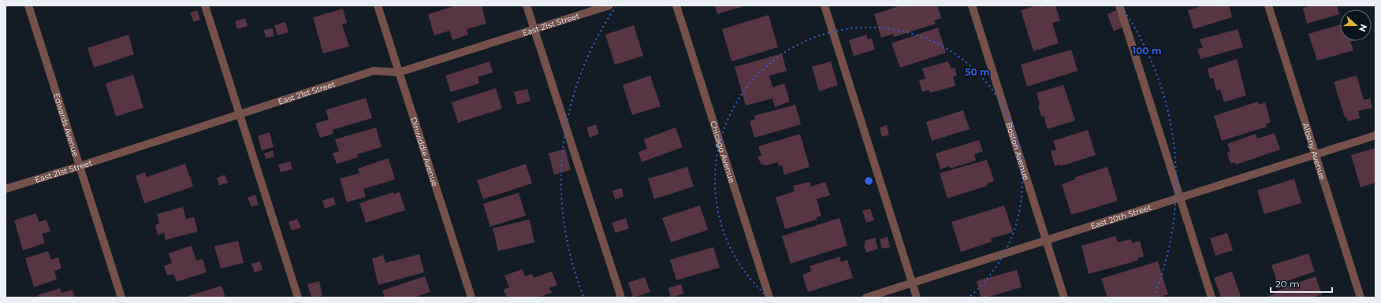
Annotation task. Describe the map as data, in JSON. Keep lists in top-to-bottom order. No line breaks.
{"streets":{"street":["East 21st Street","Edwards Avenue","Dinwiddie Avenue","Chicago Avenue","Boston Avenue","Albany Avenue","East 20th Street"]},"crossings":[["East 21st Street","Edwards Avenue"],["East 21st Street","Dinwiddie Avenue"],["Boston Avenue","East 20th Street"],["Albany Avenue","East 20th Street"]],"scale_bar":"20 m","north":"right","rings":["100 m","50 m"]}
